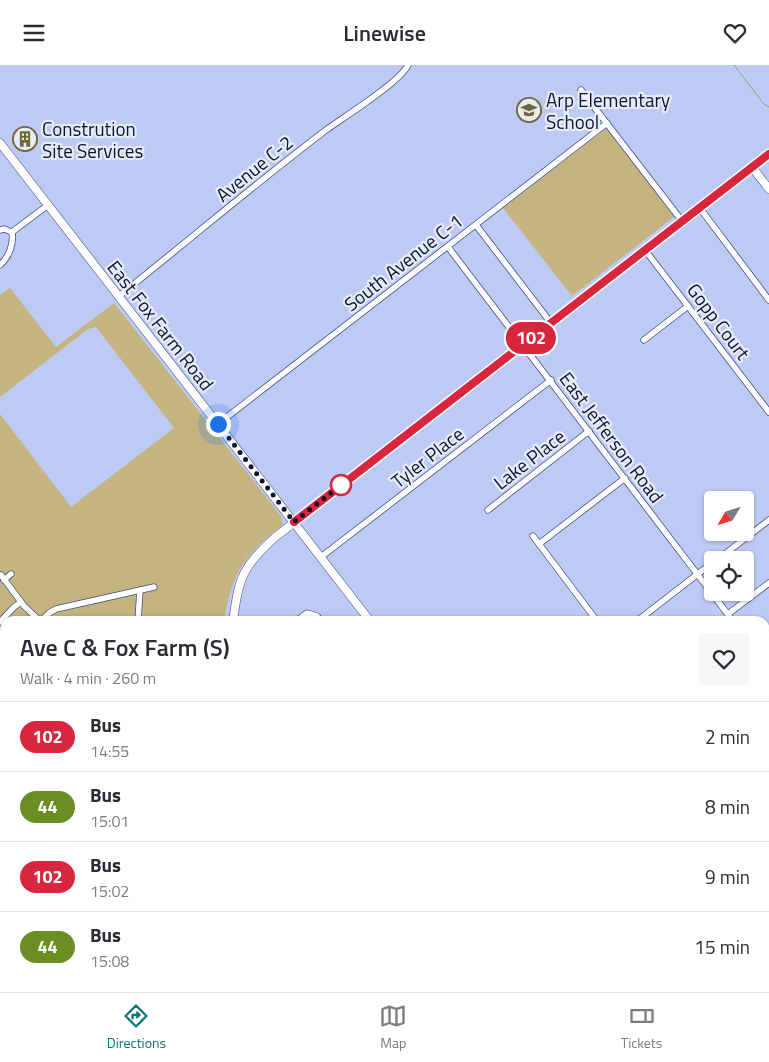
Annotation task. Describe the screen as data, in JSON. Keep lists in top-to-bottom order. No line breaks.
{"streets":{"main road":["East Fox Farm Road"],"street":["Avenue C-2","South Avenue C-1","Gopp Court","East Jefferson Road","Tyler Place","Lake Place"]},"crossings":[["Avenue C-2","East Fox Farm Road"],["South Avenue C-1","East Fox Farm Road"],["South Avenue C-1","East Jefferson Road"],["East Fox Farm Road","Tyler Place"],["East Jefferson Road","Tyler Place"],["East Jefferson Road","Lake Place"]],"places":{"school or university":["Arp Elementary School"],"building":["Constrution Site Services"]},"lines":["bus line 102"],"north":"bottom left","page":{"header":"Linewise","on_map":"102","heading":["Ave C & Fox Farm (S)","Walk · 4 min · 260 m"],"list":[{"mark":"102","name":"Bus","note":"14:55","value":"2 min"},{"mark":"44","name":"Bus","note":"15:01","value":"8 min"},{"mark":"102","name":"Bus","note":"15:02","value":"9 min"},{"mark":"44","name":"Bus","note":"15:08","value":"15 min"}],"tabs":["Directions","Map","Tickets"]}}
